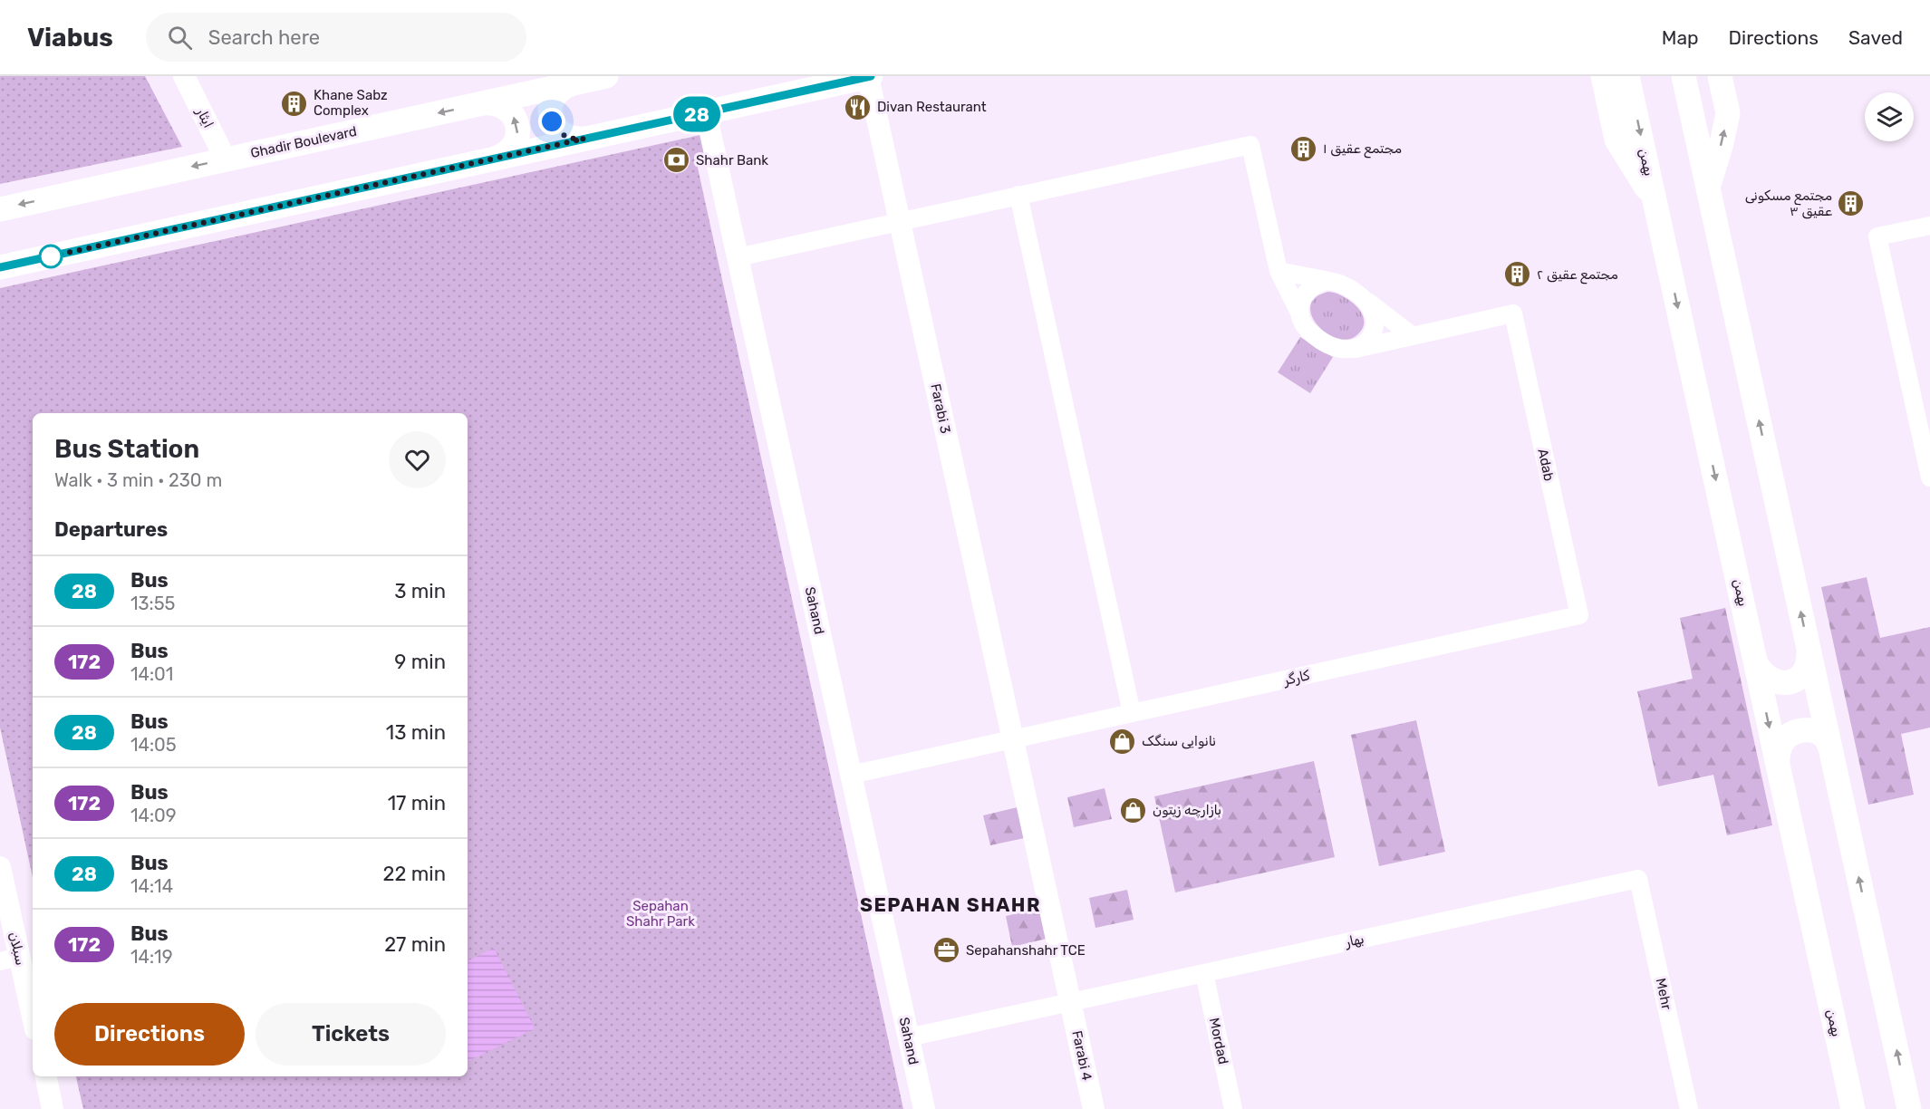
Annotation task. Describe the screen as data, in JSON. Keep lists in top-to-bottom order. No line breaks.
{"streets":{"main road":["Ghadir Boulevard","بهمن"],"street":["ایثار","Farabi 3","Adab","Sahand","کارگر","بهار","سبلان","Mehr","Mordad","Farabi 4"]},"crossings":[["ایثار","Ghadir Boulevard"],["Farabi 3","کارگر"],["Farabi 3","بهار"],["Farabi 3","Farabi 4"],["Adab","کارگر"],["Sahand","کارگر"],["Sahand","بهار"],["بهار","Mehr"],["بهار","Mordad"],["بهار","Farabi 4"]],"districts":["SEPAHAN SHAHR"],"parks":["Sepahan Shahr Park"],"places":{"building":["Khane Sabz Complex","مجتمع عقیق ۱","مجتمع مسکونی عقیق ۳","مجتمع عقیق ۲"],"restaurant":["Divan Restaurant"],"bank":["Shahr Bank"],"shop":["نانوایی سنگک","بازارچه زیتون"],"office":["Sepahanshahr TCE"]},"lines":["bus line 28"],"page":{"header":"Viabus","search":"Search here","nav":["Map","Directions","Saved"],"on_map":"28","heading":[["Bus Station","Walk · 3 min · 230 m"],"Departures"],"list":[{"mark":"28","name":"Bus","note":"13:55","value":"3 min"},{"mark":"172","name":"Bus","note":"14:01","value":"9 min"},{"mark":"28","name":"Bus","note":"14:05","value":"13 min"},{"mark":"172","name":"Bus","note":"14:09","value":"17 min"},{"mark":"28","name":"Bus","note":"14:14","value":"22 min"},{"mark":"172","name":"Bus","note":"14:19","value":"27 min"}],"buttons":["Directions","Tickets"]}}
